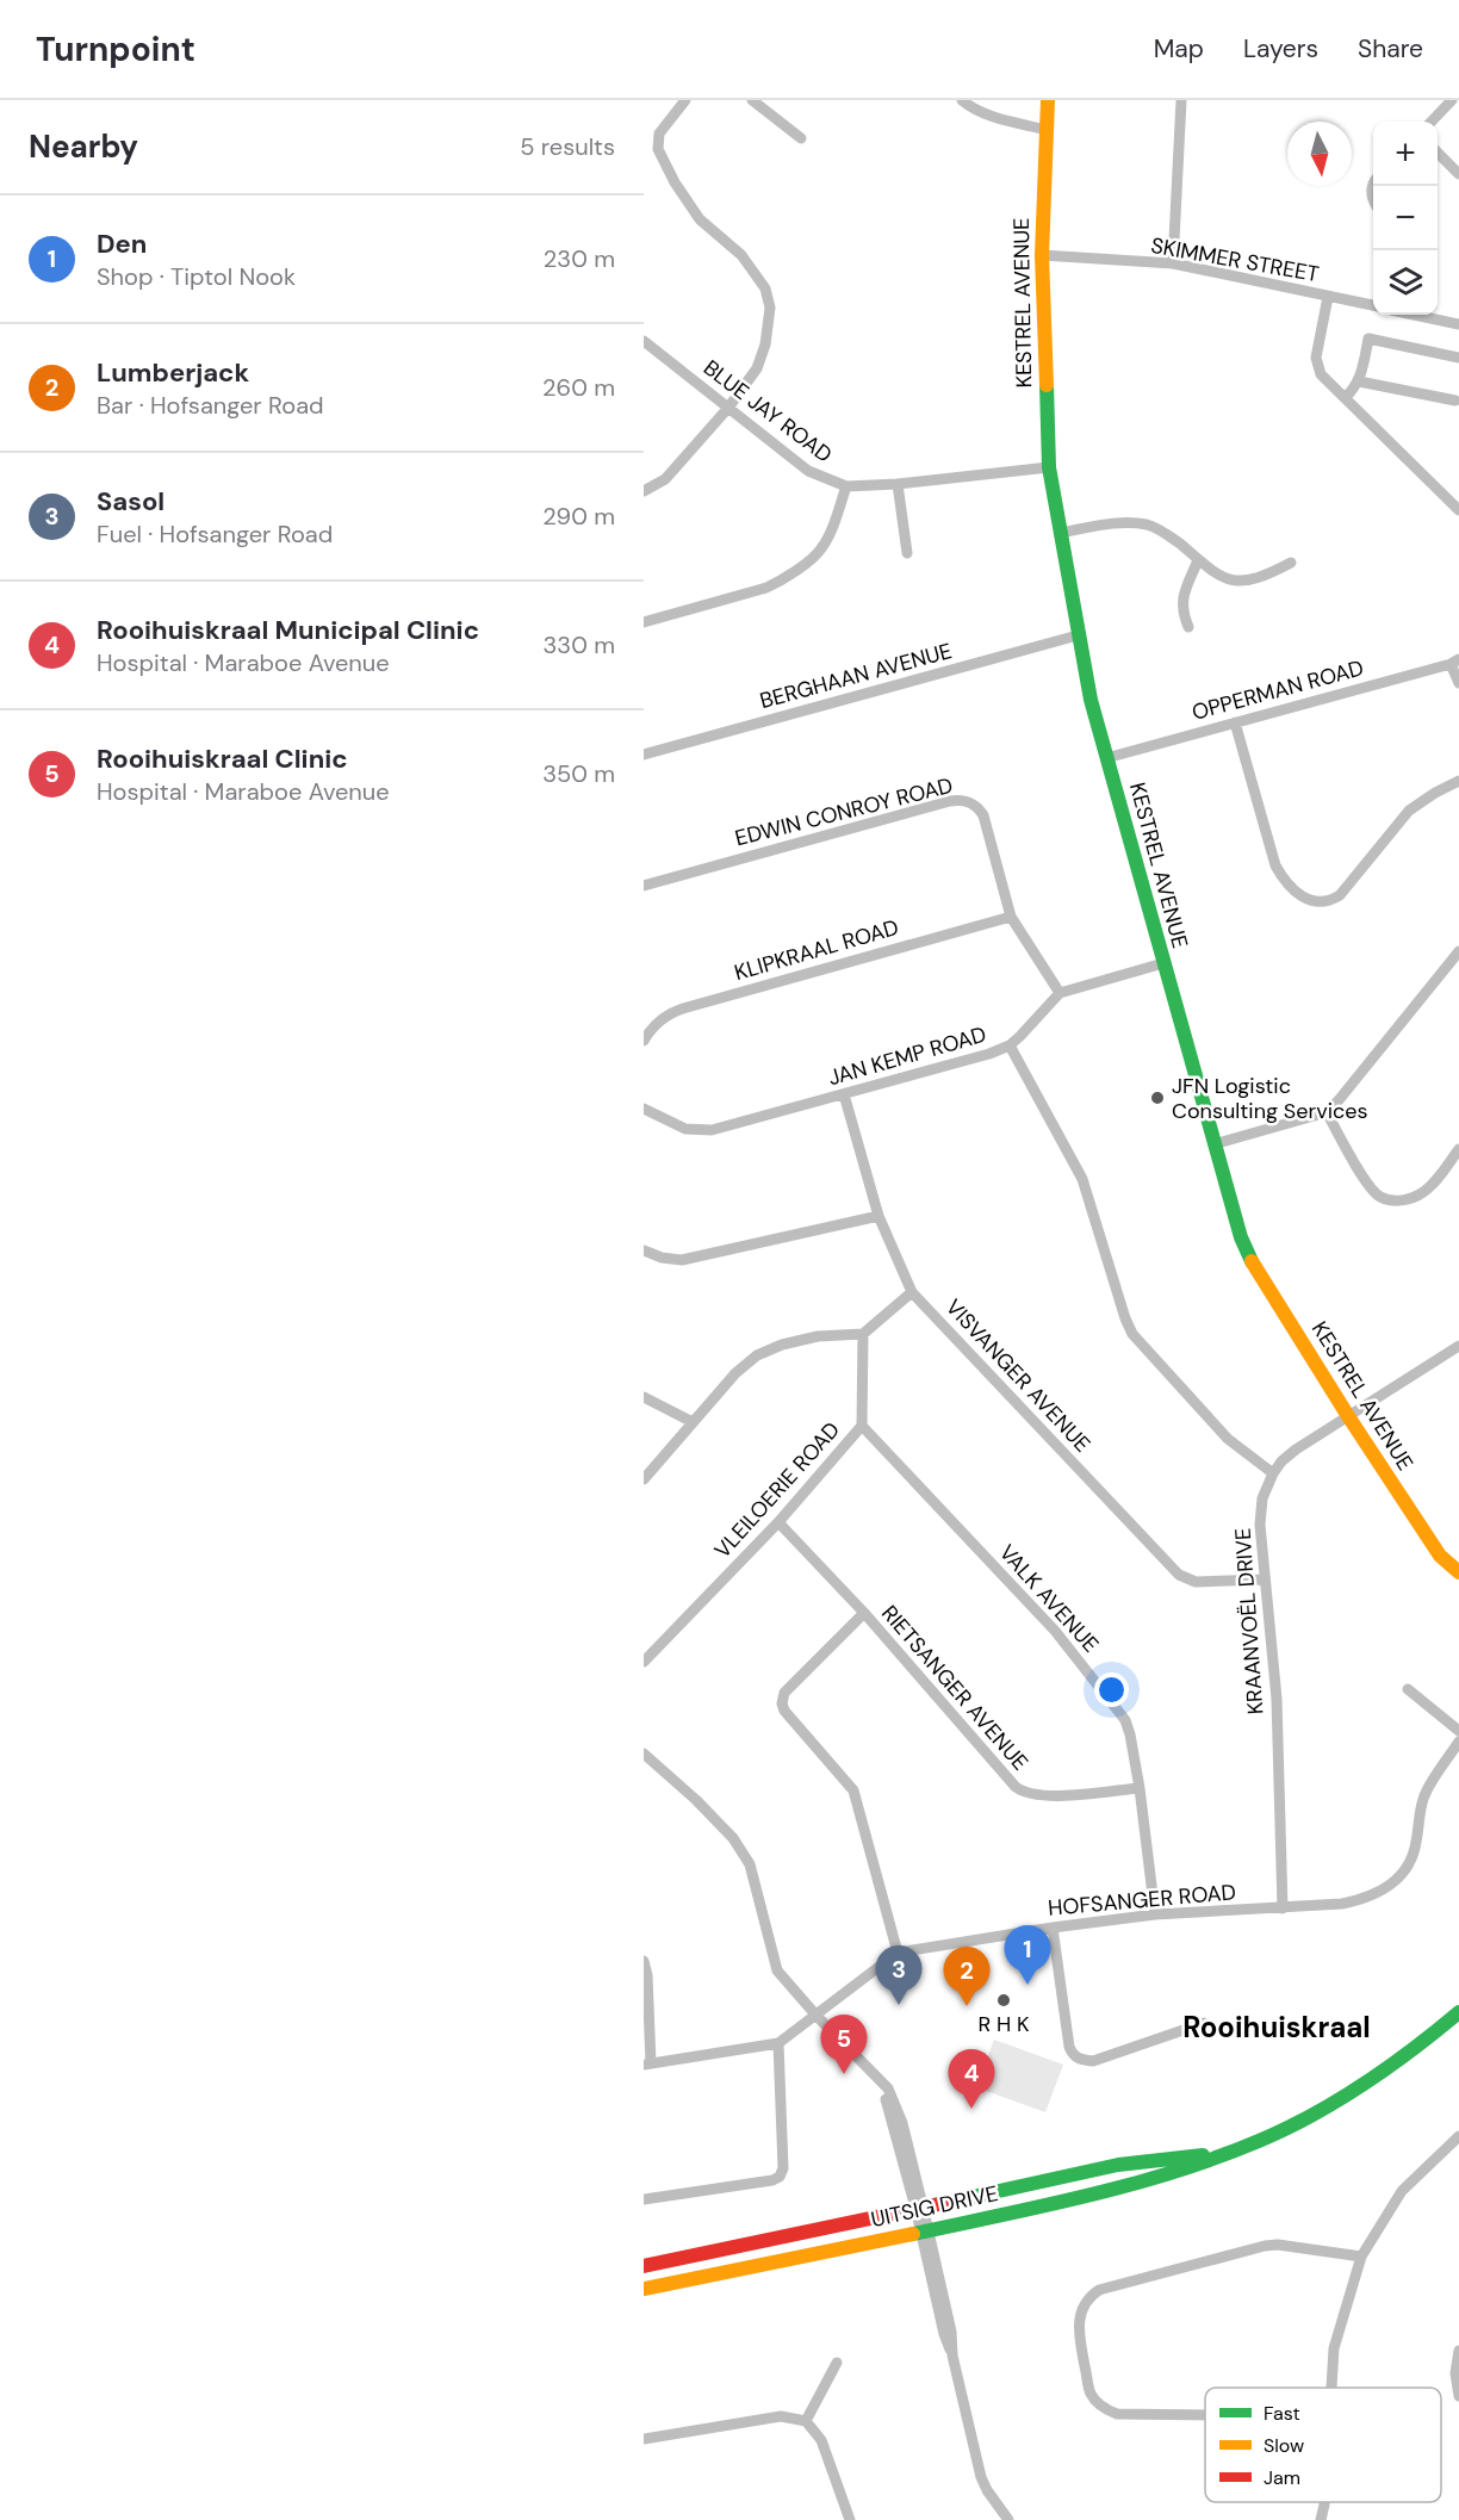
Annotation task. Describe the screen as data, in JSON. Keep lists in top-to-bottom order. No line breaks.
{"streets":{"street":["SKIMMER STREET","KESTREL AVENUE","BLUE JAY ROAD","BERGHAAN AVENUE","OPPERMAN ROAD","EDWIN CONROY ROAD","KLIPKRAAL ROAD","JAN KEMP ROAD","VISVANGER AVENUE","VLEILOERIE ROAD","VALK AVENUE","KRAANVOËL DRIVE","RIETSANGER AVENUE","HOFSANGER ROAD","UITSIG DRIVE"]},"crossings":[["SKIMMER STREET","KESTREL AVENUE"],["KESTREL AVENUE","BLUE JAY ROAD"],["KESTREL AVENUE","BERGHAAN AVENUE"],["KESTREL AVENUE","OPPERMAN ROAD"],["KESTREL AVENUE","KRAANVOËL DRIVE"],["EDWIN CONROY ROAD","KLIPKRAAL ROAD"],["EDWIN CONROY ROAD","JAN KEMP ROAD"],["JAN KEMP ROAD","VISVANGER AVENUE"],["VISVANGER AVENUE","KRAANVOËL DRIVE"],["VLEILOERIE ROAD","VALK AVENUE"],["VLEILOERIE ROAD","RIETSANGER AVENUE"],["VALK AVENUE","RIETSANGER AVENUE"],["VALK AVENUE","HOFSANGER ROAD"],["KRAANVOËL DRIVE","HOFSANGER ROAD"]],"districts":["Rooihuiskraal"],"places":["JFN Logistic Consulting Services","R H K"],"legend":["Fast","Slow","Jam"],"north":"bottom","page":{"header":"Turnpoint","nav":["Map","Layers","Share"],"heading":["Nearby","5 results"],"map_buttons":["+","−"],"list":[{"mark":"1","name":"Den","note":"Shop · Tiptol Nook","value":"230 m"},{"mark":"2","name":"Lumberjack","note":"Bar · Hofsanger Road","value":"260 m"},{"mark":"3","name":"Sasol","note":"Fuel · Hofsanger Road","value":"290 m"},{"mark":"4","name":"Rooihuiskraal Municipal Clinic","note":"Hospital · Maraboe Avenue","value":"330 m"},{"mark":"5","name":"Rooihuiskraal Clinic","note":"Hospital · Maraboe Avenue","value":"350 m"}],"pins":["1","3","2","5","4"]}}
